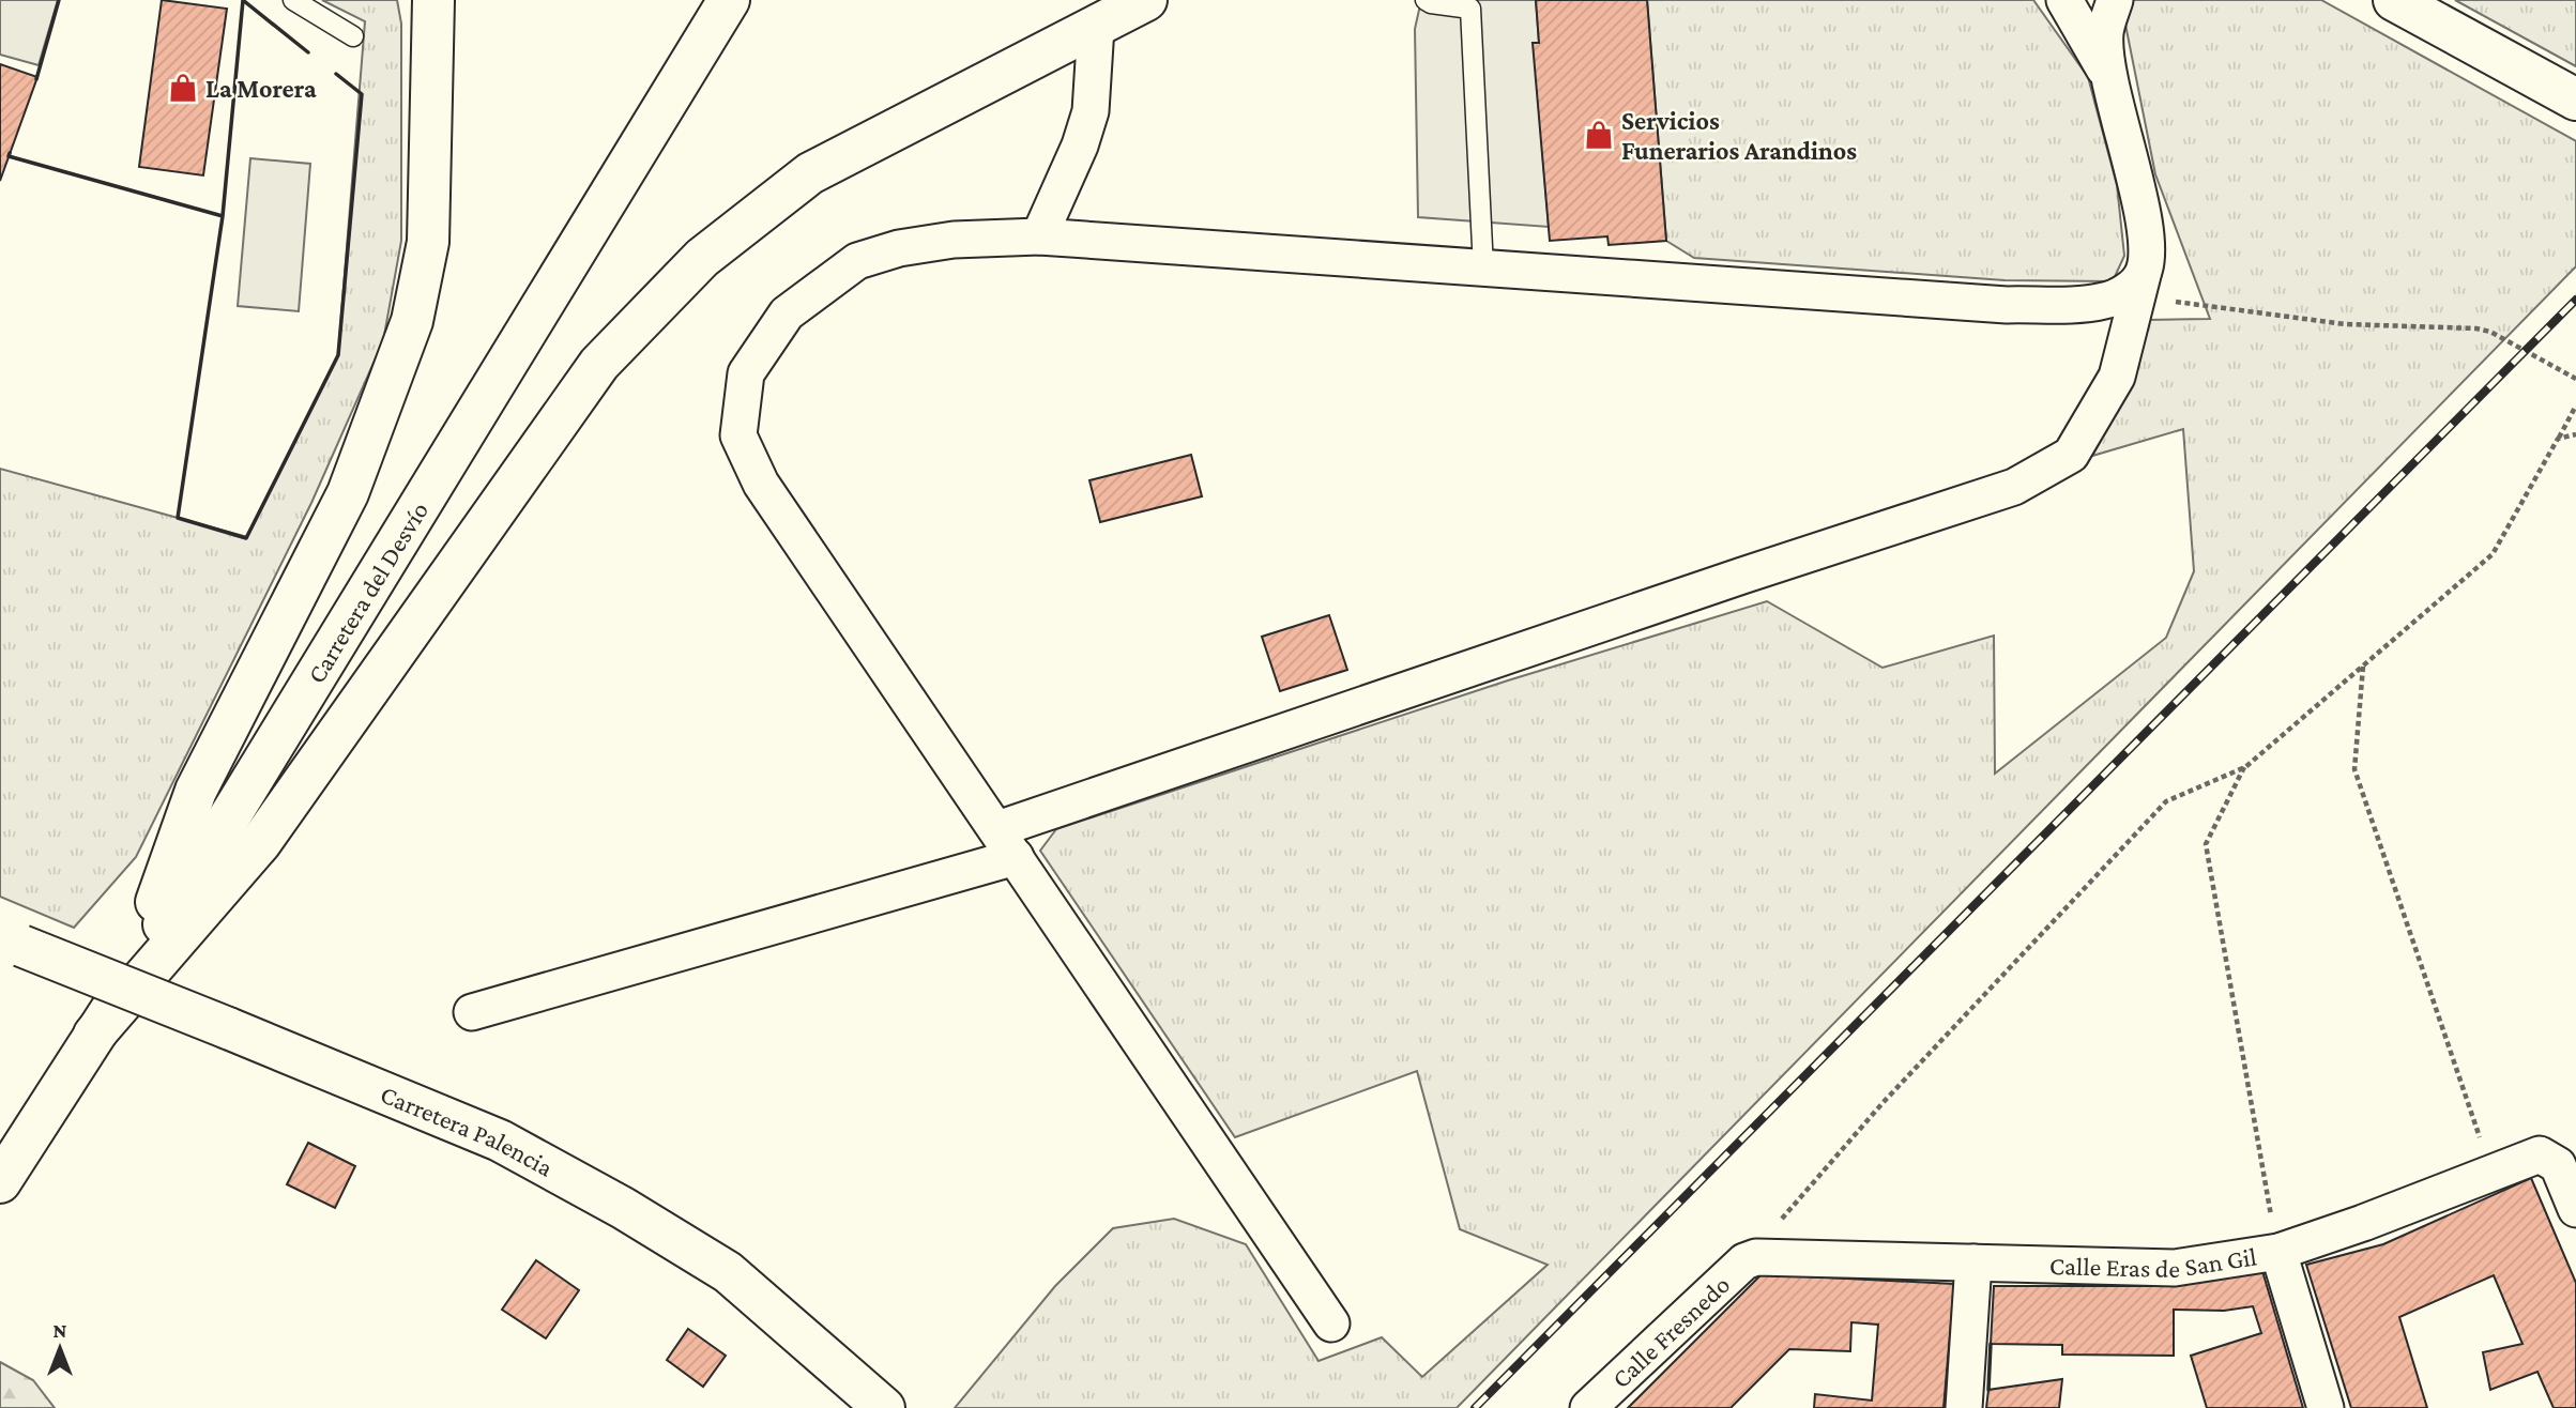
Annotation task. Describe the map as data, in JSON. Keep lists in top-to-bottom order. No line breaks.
{"streets":{"main road":["Carretera del Desvío","Carretera Palencia"],"street":["Calle Eras de San Gil","Calle Fresnedo"]},"crossings":[["Calle Eras de San Gil","Calle Fresnedo"]],"places":{"shop":["La Morera","Servicios Funerarios Arandinos"]},"north":"top"}
